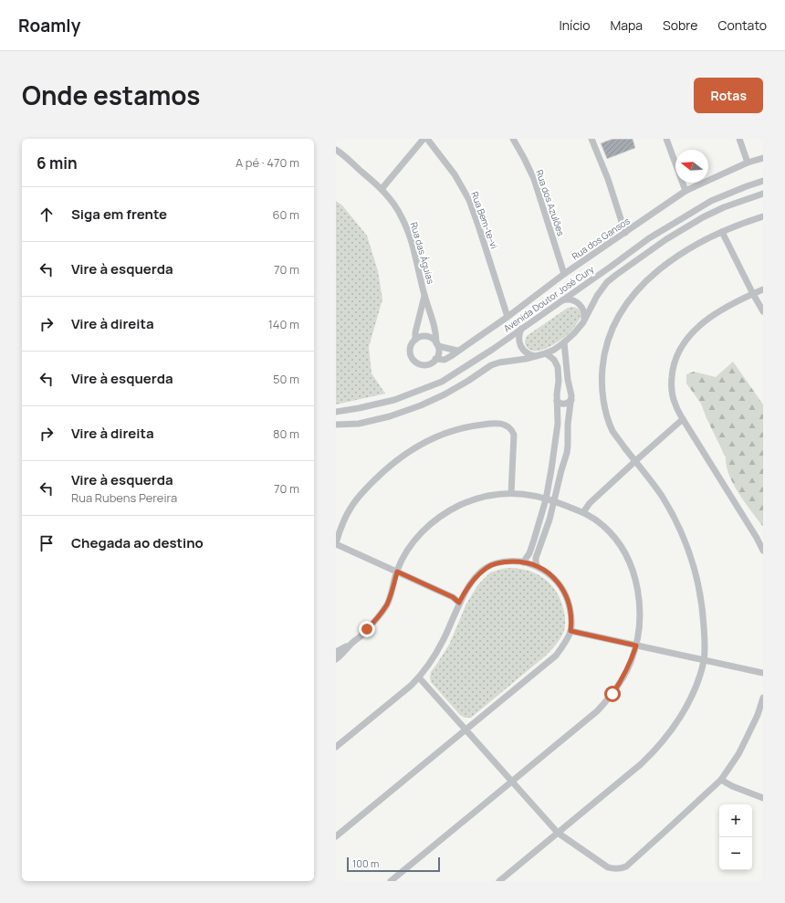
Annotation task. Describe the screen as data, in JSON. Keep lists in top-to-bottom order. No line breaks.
{"streets":{"street":["Rua dos Azulões","Rua Bem-te-vi","Rua dos Gansos","Rua das Águias","Avenida Doutor José Cury"]},"crossings":[["Rua dos Azulões","Rua dos Gansos"],["Rua Bem-te-vi","Rua dos Gansos"],["Rua dos Gansos","Rua das Águias"]],"scale_bar":"100 m","north":"left","page":{"header":"Roamly","nav":["Início","Mapa","Sobre","Contato"],"title":"Onde estamos","buttons":"Rotas","heading":["6 min","A pé · 470 m"],"list":[["Siga em frente","60 m"],["Vire à esquerda","70 m"],["Vire à direita","140 m"],["Vire à esquerda","50 m"],["Vire à direita","80 m"],["Vire à esquerda","Rua Rubens Pereira","70 m"],"Chegada ao destino"],"map_buttons":["+","−"],"scale":"100 m"}}
